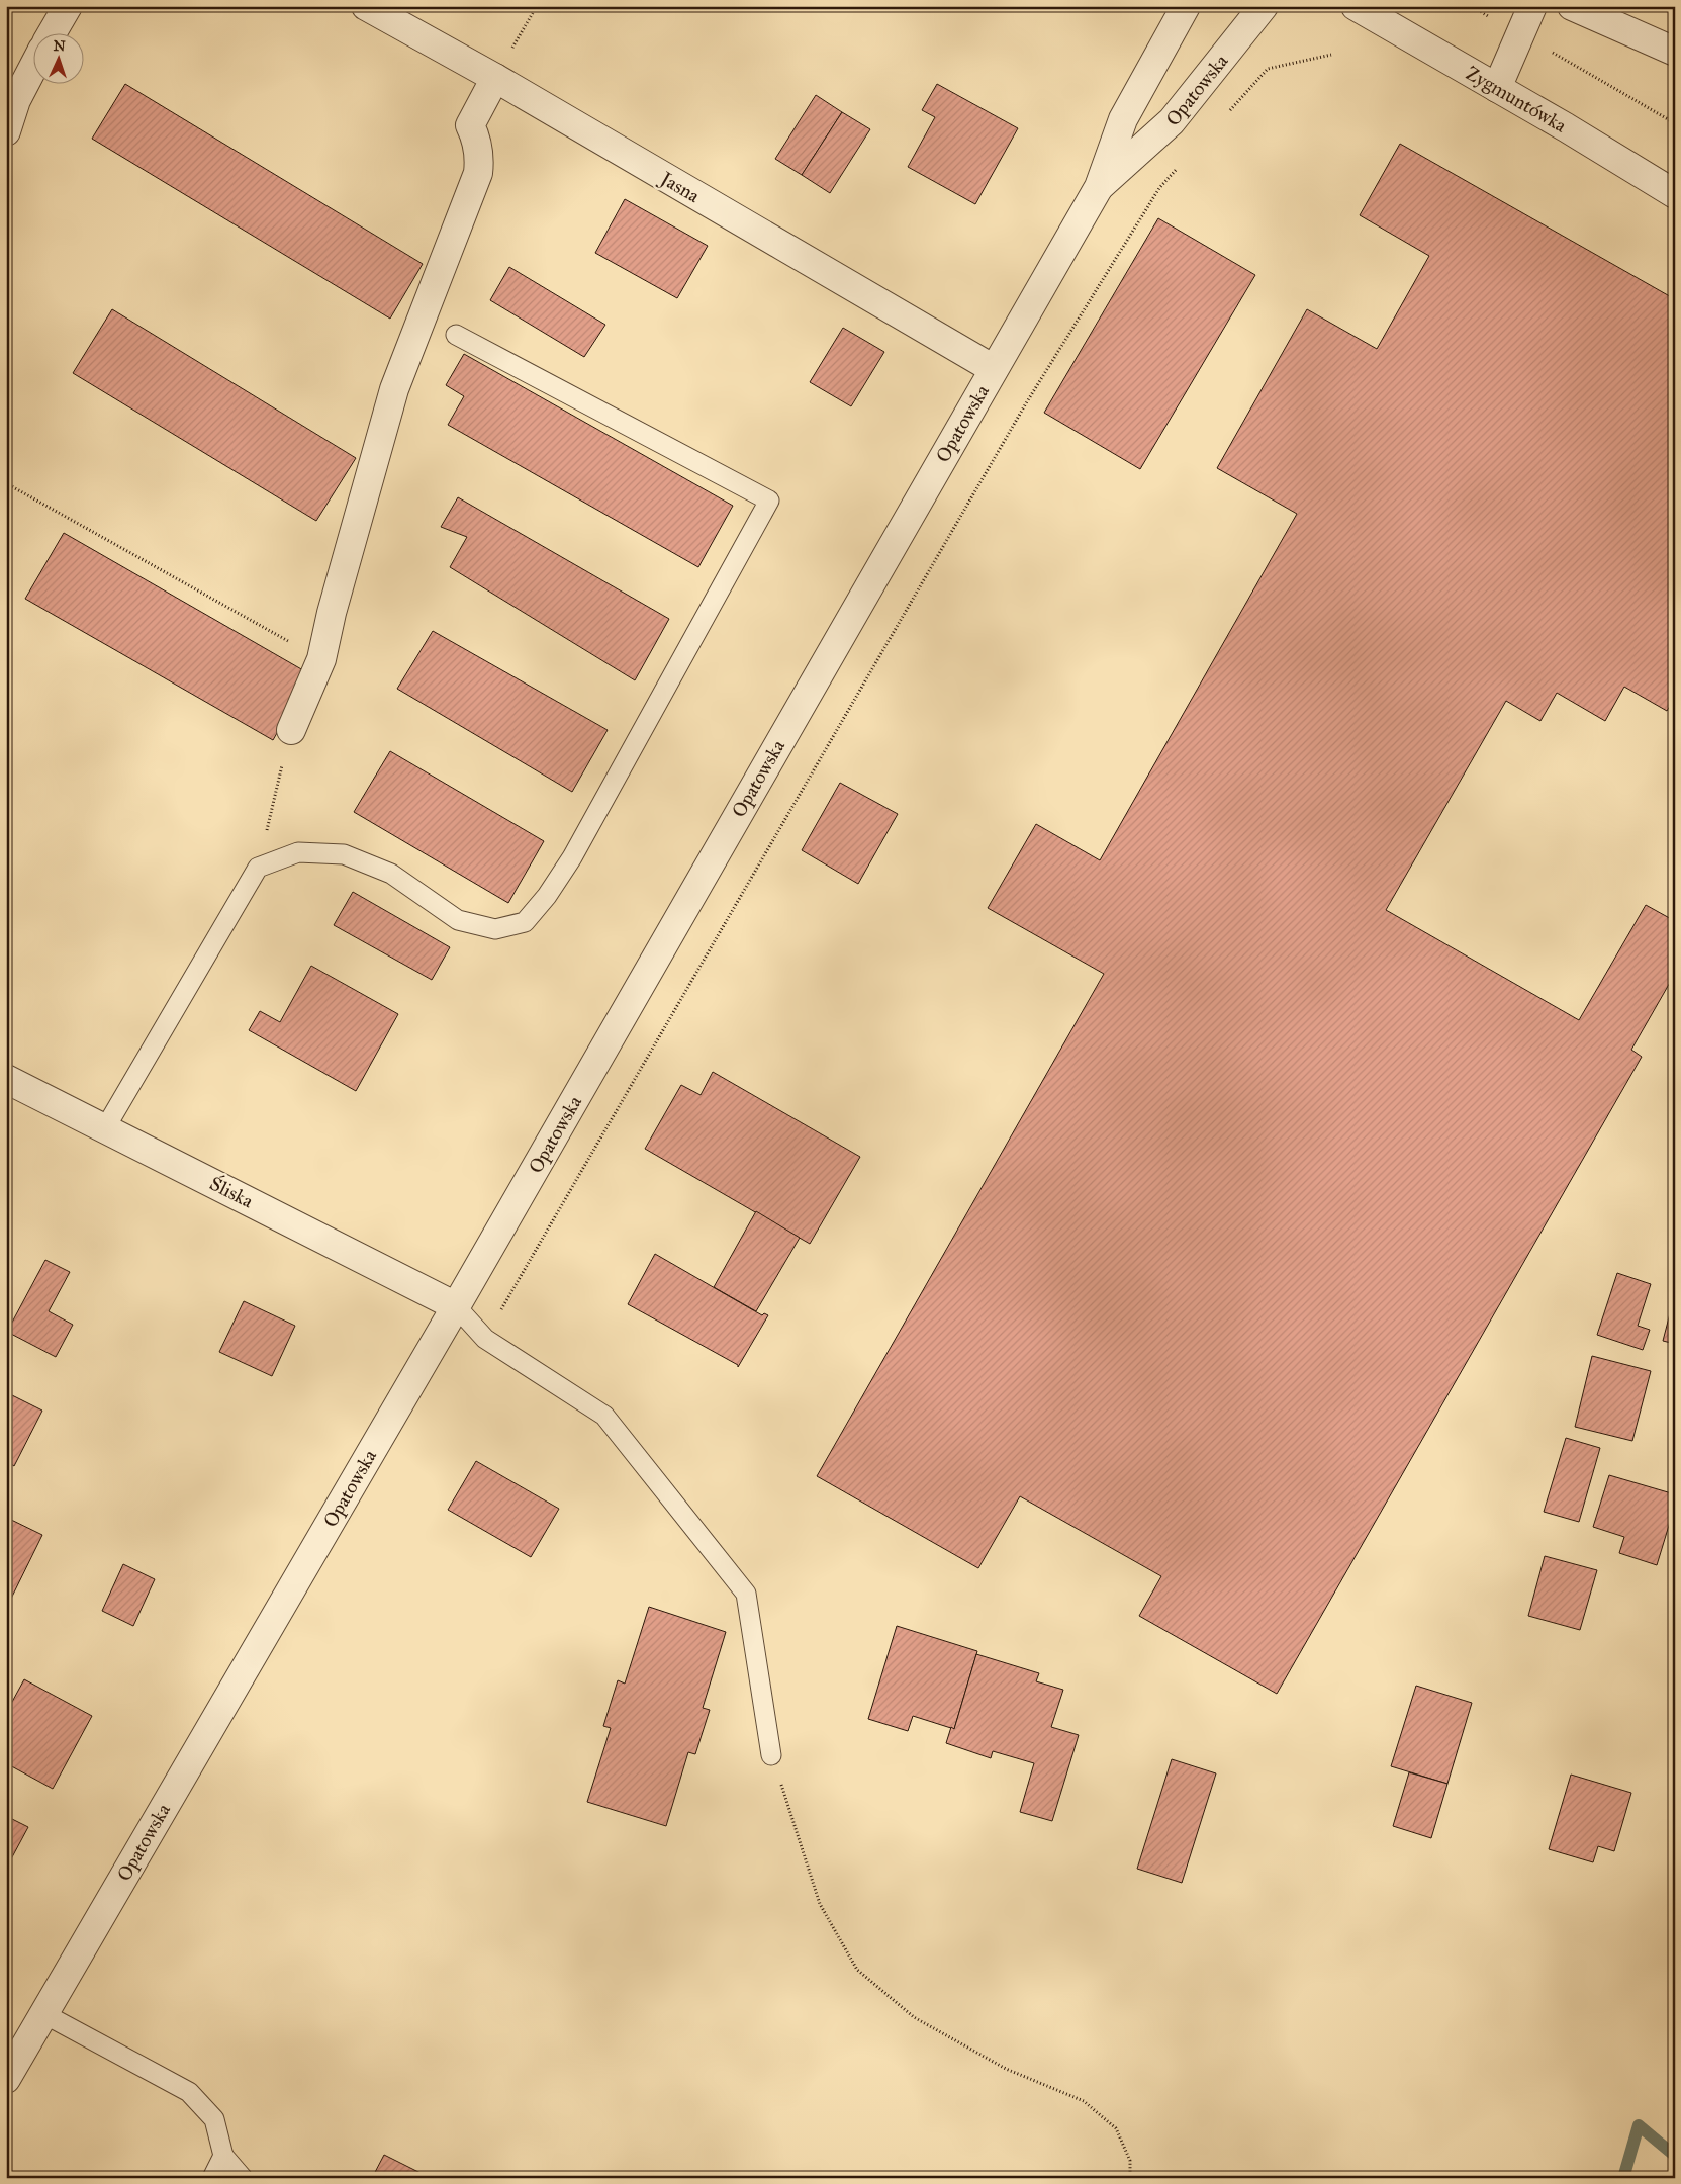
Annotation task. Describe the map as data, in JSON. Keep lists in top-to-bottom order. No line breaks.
{"streets":{"street":["Opatowska","Zygmuntówka","Jasna","Śliska"]},"crossings":[["Opatowska","Jasna"],["Opatowska","Śliska"]],"north":"top"}
